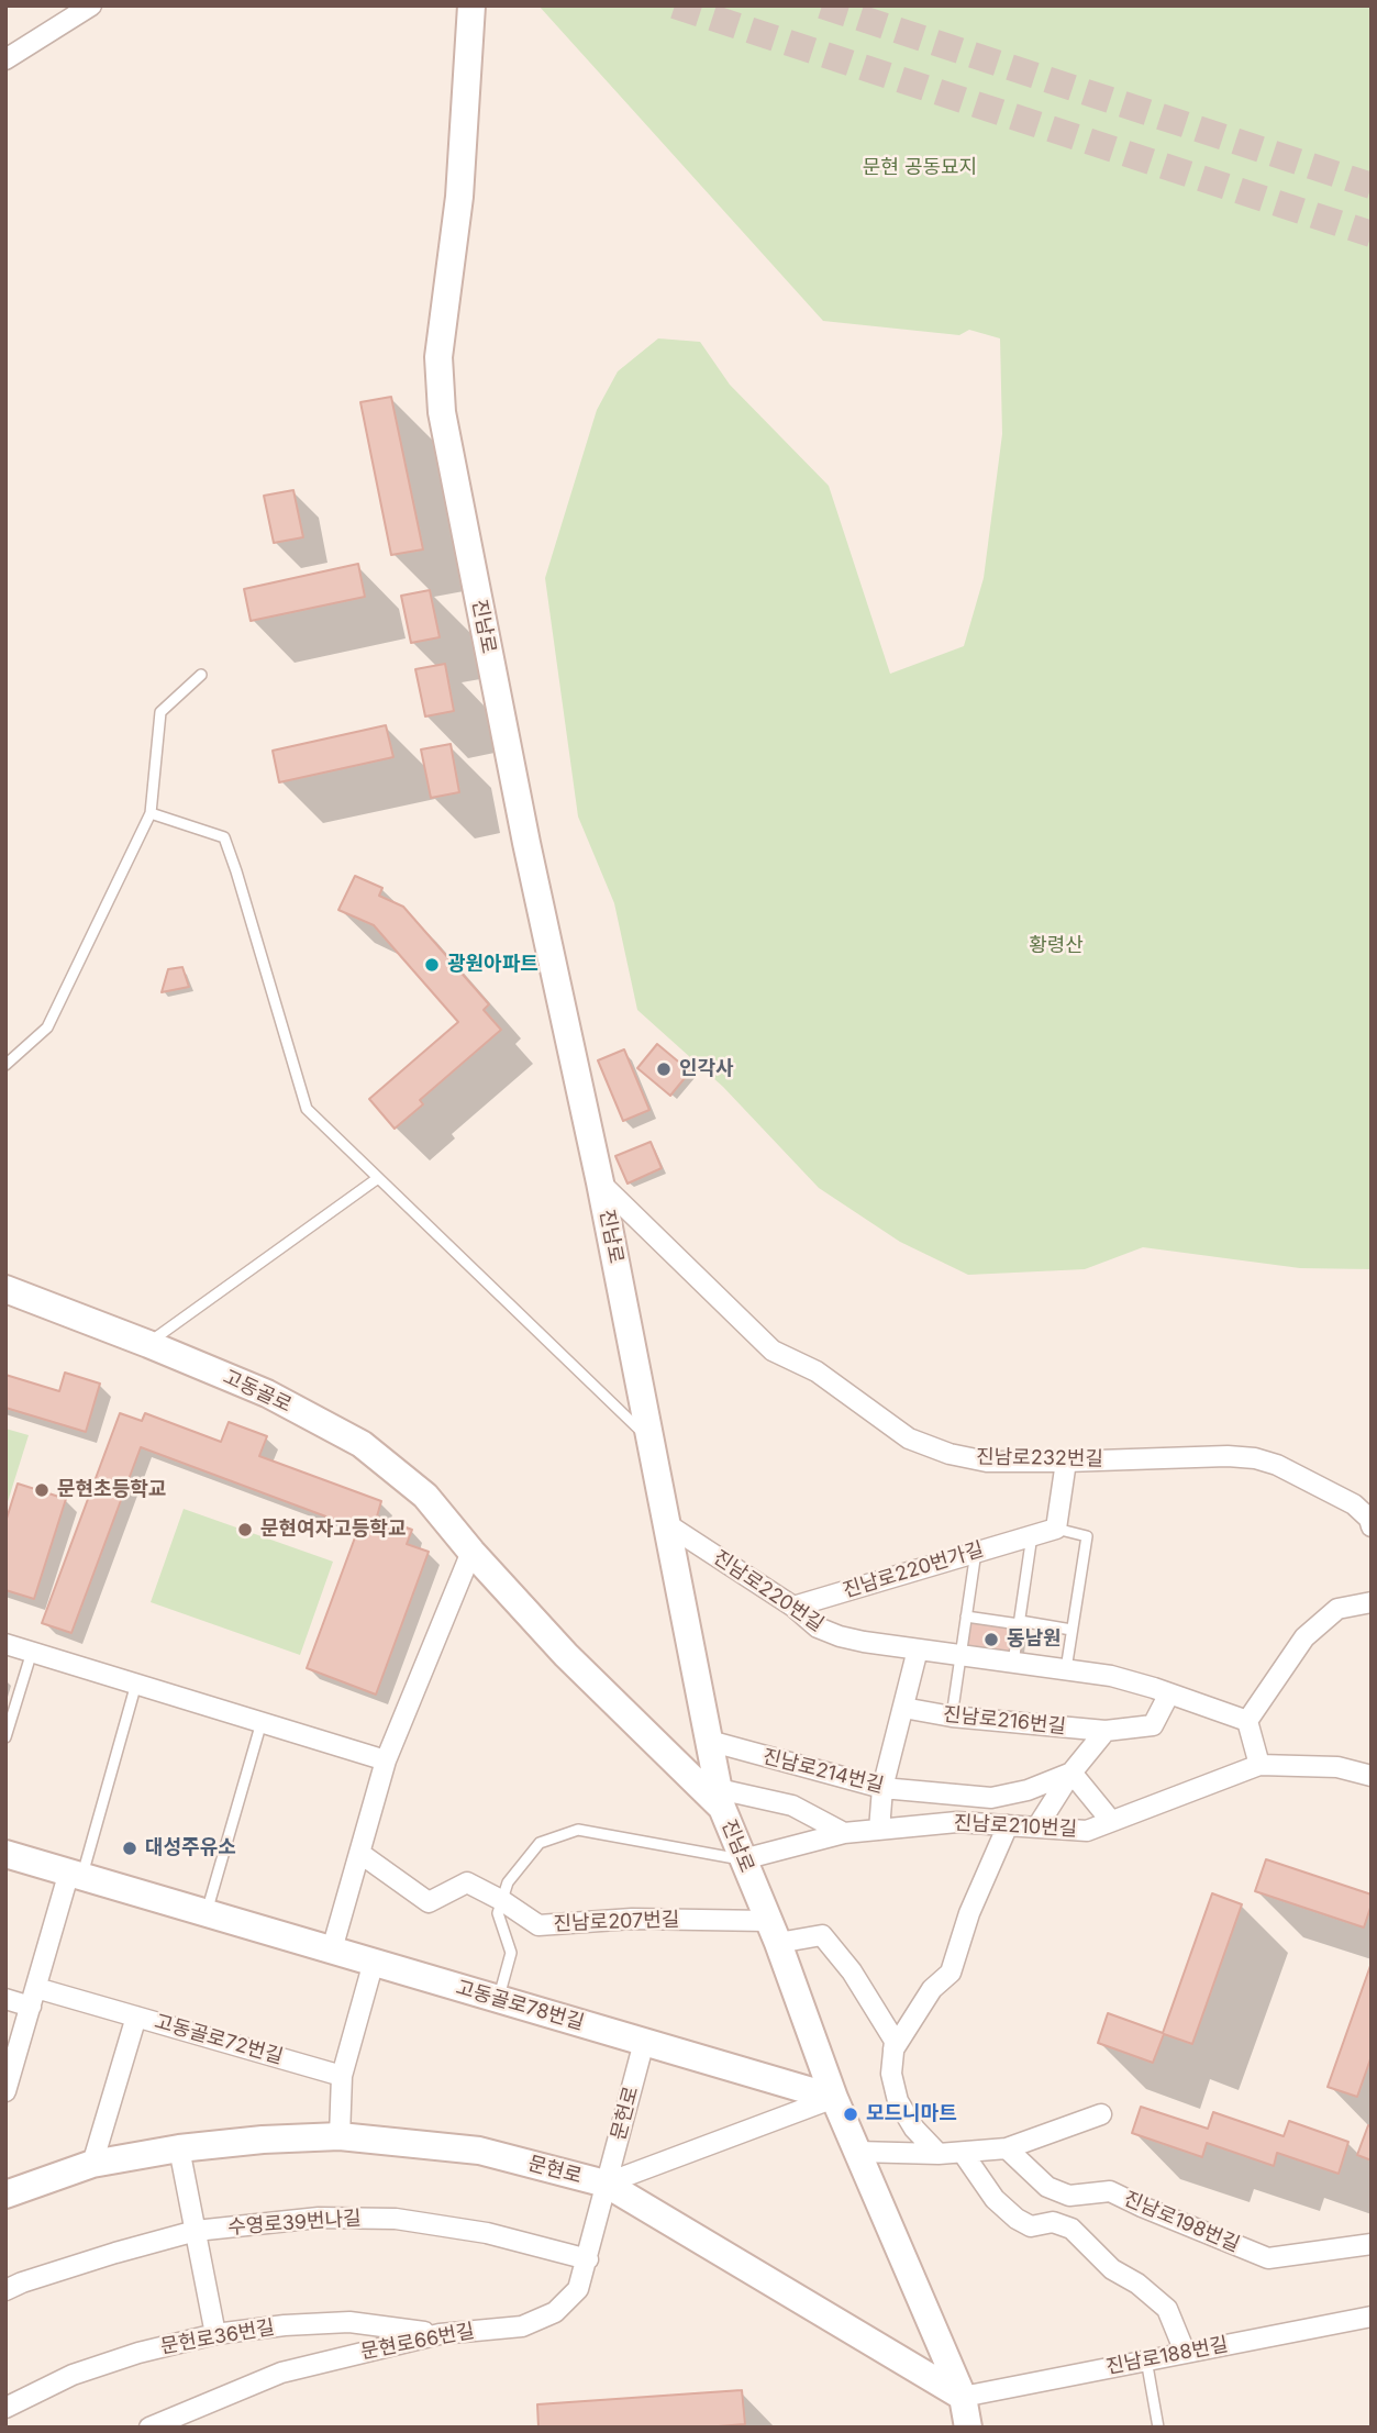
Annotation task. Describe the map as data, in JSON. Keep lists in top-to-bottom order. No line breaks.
{"streets":{"street":["진남로","고동골로","진남로232번길","진남로220번가길","진남로220번길","진남로216번길","진남로214번길","진남로210번길","진남로207번길","고동골로78번길","고동골로72번길","문헌로","문현로","진남로198번길","수영로39번나길","문헌로36번길","문현로66번길","진남로188번길"]},"crossings":[["진남로","고동골로"],["진남로","진남로232번길"],["진남로","진남로220번길"],["진남로","진남로214번길"],["진남로","진남로210번길"],["진남로","진남로207번길"],["진남로","고동골로78번길"],["진남로","문현로"],["진남로","진남로188번길"],["진남로220번가길","진남로220번길"],["진남로220번길","진남로216번길"],["고동골로78번길","문헌로"],["문헌로","문현로"],["문헌로","문현로66번길"],["문현로","문현로66번길"],["문현로","진남로188번길"],["수영로39번나길","문현로66번길"],["문헌로36번길","문현로66번길"]],"parks":["문현 공동묘지","황령산"],"places":["광원아파트","인각사","문현초등학교","문현여자고등학교","동남원","대성주유소","모드니마트"]}
